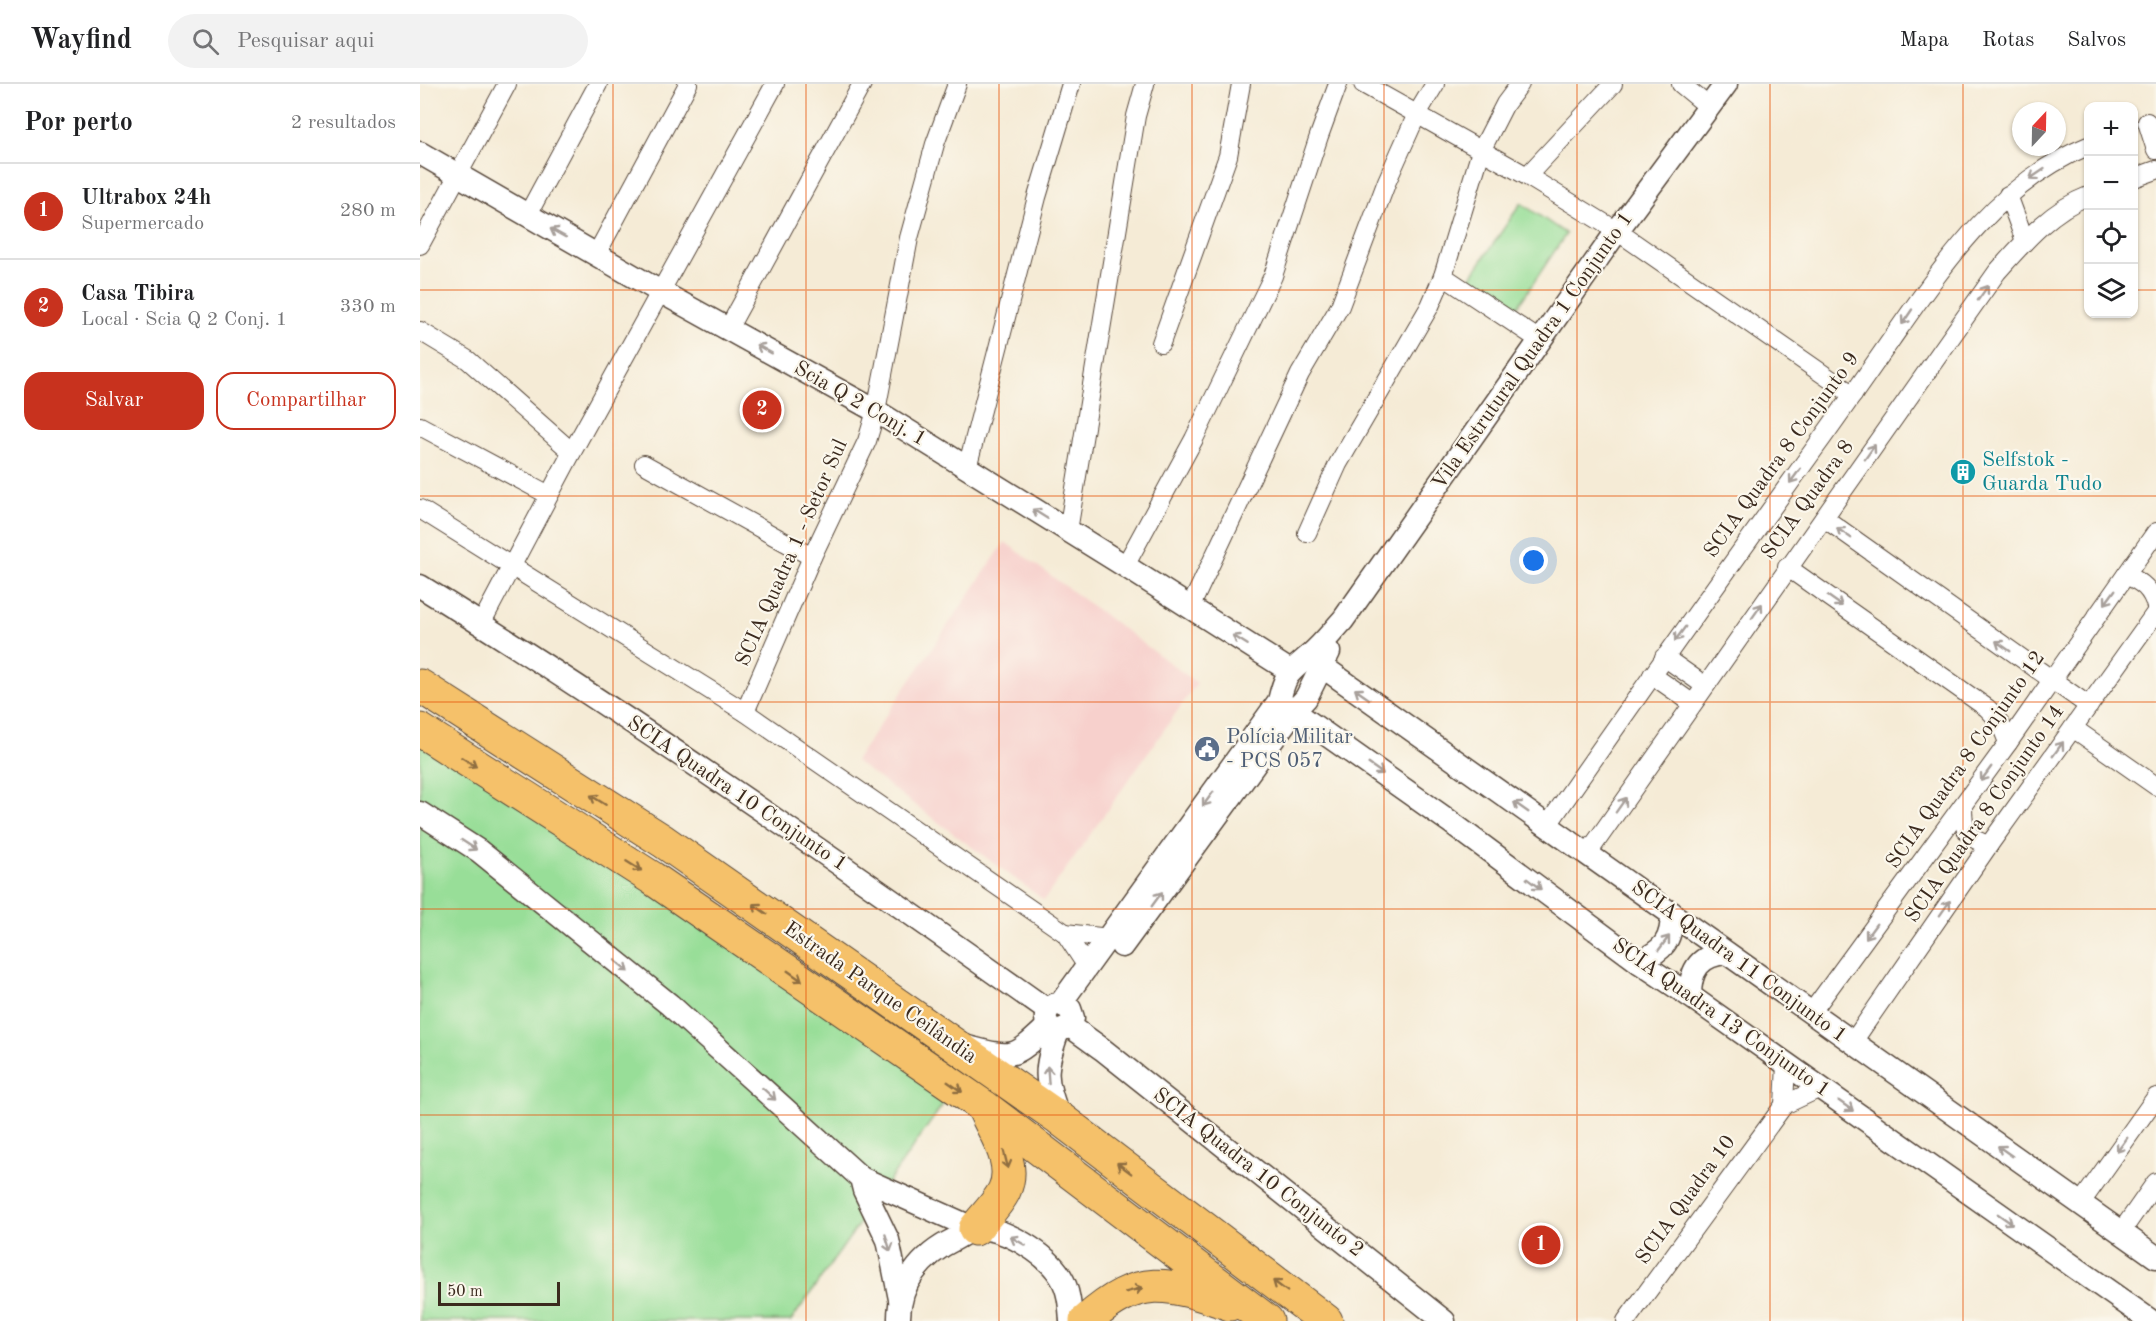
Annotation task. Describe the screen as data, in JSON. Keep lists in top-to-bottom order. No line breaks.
{"streets":{"highway":["Estrada Parque Ceilândia"],"street":["Vila Estrutural Quadra 1 Conjunto 1","Scia Q 2 Conj. 1","SCIA Quadra 8 Conjunto 9","SCIA Quadra 8","SCIA Quadra 1 - Setor Sul","SCIA Quadra 8 Conjunto 12","SCIA Quadra 10 Conjunto 1","SCIA Quadra 8 Conjunto 14","SCIA Quadra 11 Conjunto 1","SCIA Quadra 13 Conjunto 1","SCIA Quadra 10 Conjunto 2","SCIA Quadra 10"]},"crossings":[["Vila Estrutural Quadra 1 Conjunto 1","SCIA Quadra 11 Conjunto 1"],["Vila Estrutural Quadra 1 Conjunto 1","SCIA Quadra 13 Conjunto 1"],["Scia Q 2 Conj. 1","SCIA Quadra 1 - Setor Sul"],["SCIA Quadra 8 Conjunto 9","SCIA Quadra 11 Conjunto 1"],["SCIA Quadra 8","SCIA Quadra 11 Conjunto 1"],["SCIA Quadra 8 Conjunto 12","SCIA Quadra 11 Conjunto 1"],["SCIA Quadra 10 Conjunto 1","SCIA Quadra 10 Conjunto 2"],["SCIA Quadra 8 Conjunto 14","SCIA Quadra 11 Conjunto 1"],["SCIA Quadra 13 Conjunto 1","SCIA Quadra 10"]],"one_way":["SCIA Quadra 8 Conjunto 9","SCIA Quadra 8","SCIA Quadra 8 Conjunto 12","SCIA Quadra 8 Conjunto 14","SCIA Quadra 11 Conjunto 1","SCIA Quadra 13 Conjunto 1"],"places":{"building":["Selfstok - Guarda Tudo"],"public building":["Polícia Militar - PCS 057"]},"scale_bar":"50 m","north":"top","page":{"header":"Wayfind","search":"Pesquisar aqui","nav":["Mapa","Rotas","Salvos"],"heading":["Por perto","2 resultados"],"map_buttons":["+","−"],"list":[{"mark":"1","name":"Ultrabox 24h","note":"Supermercado","value":"280 m"},{"mark":"2","name":"Casa Tibira","note":"Local · Scia Q 2 Conj. 1","value":"330 m"}],"buttons":["Salvar","Compartilhar"],"pins":["2","1"],"scale":"50 m"}}
